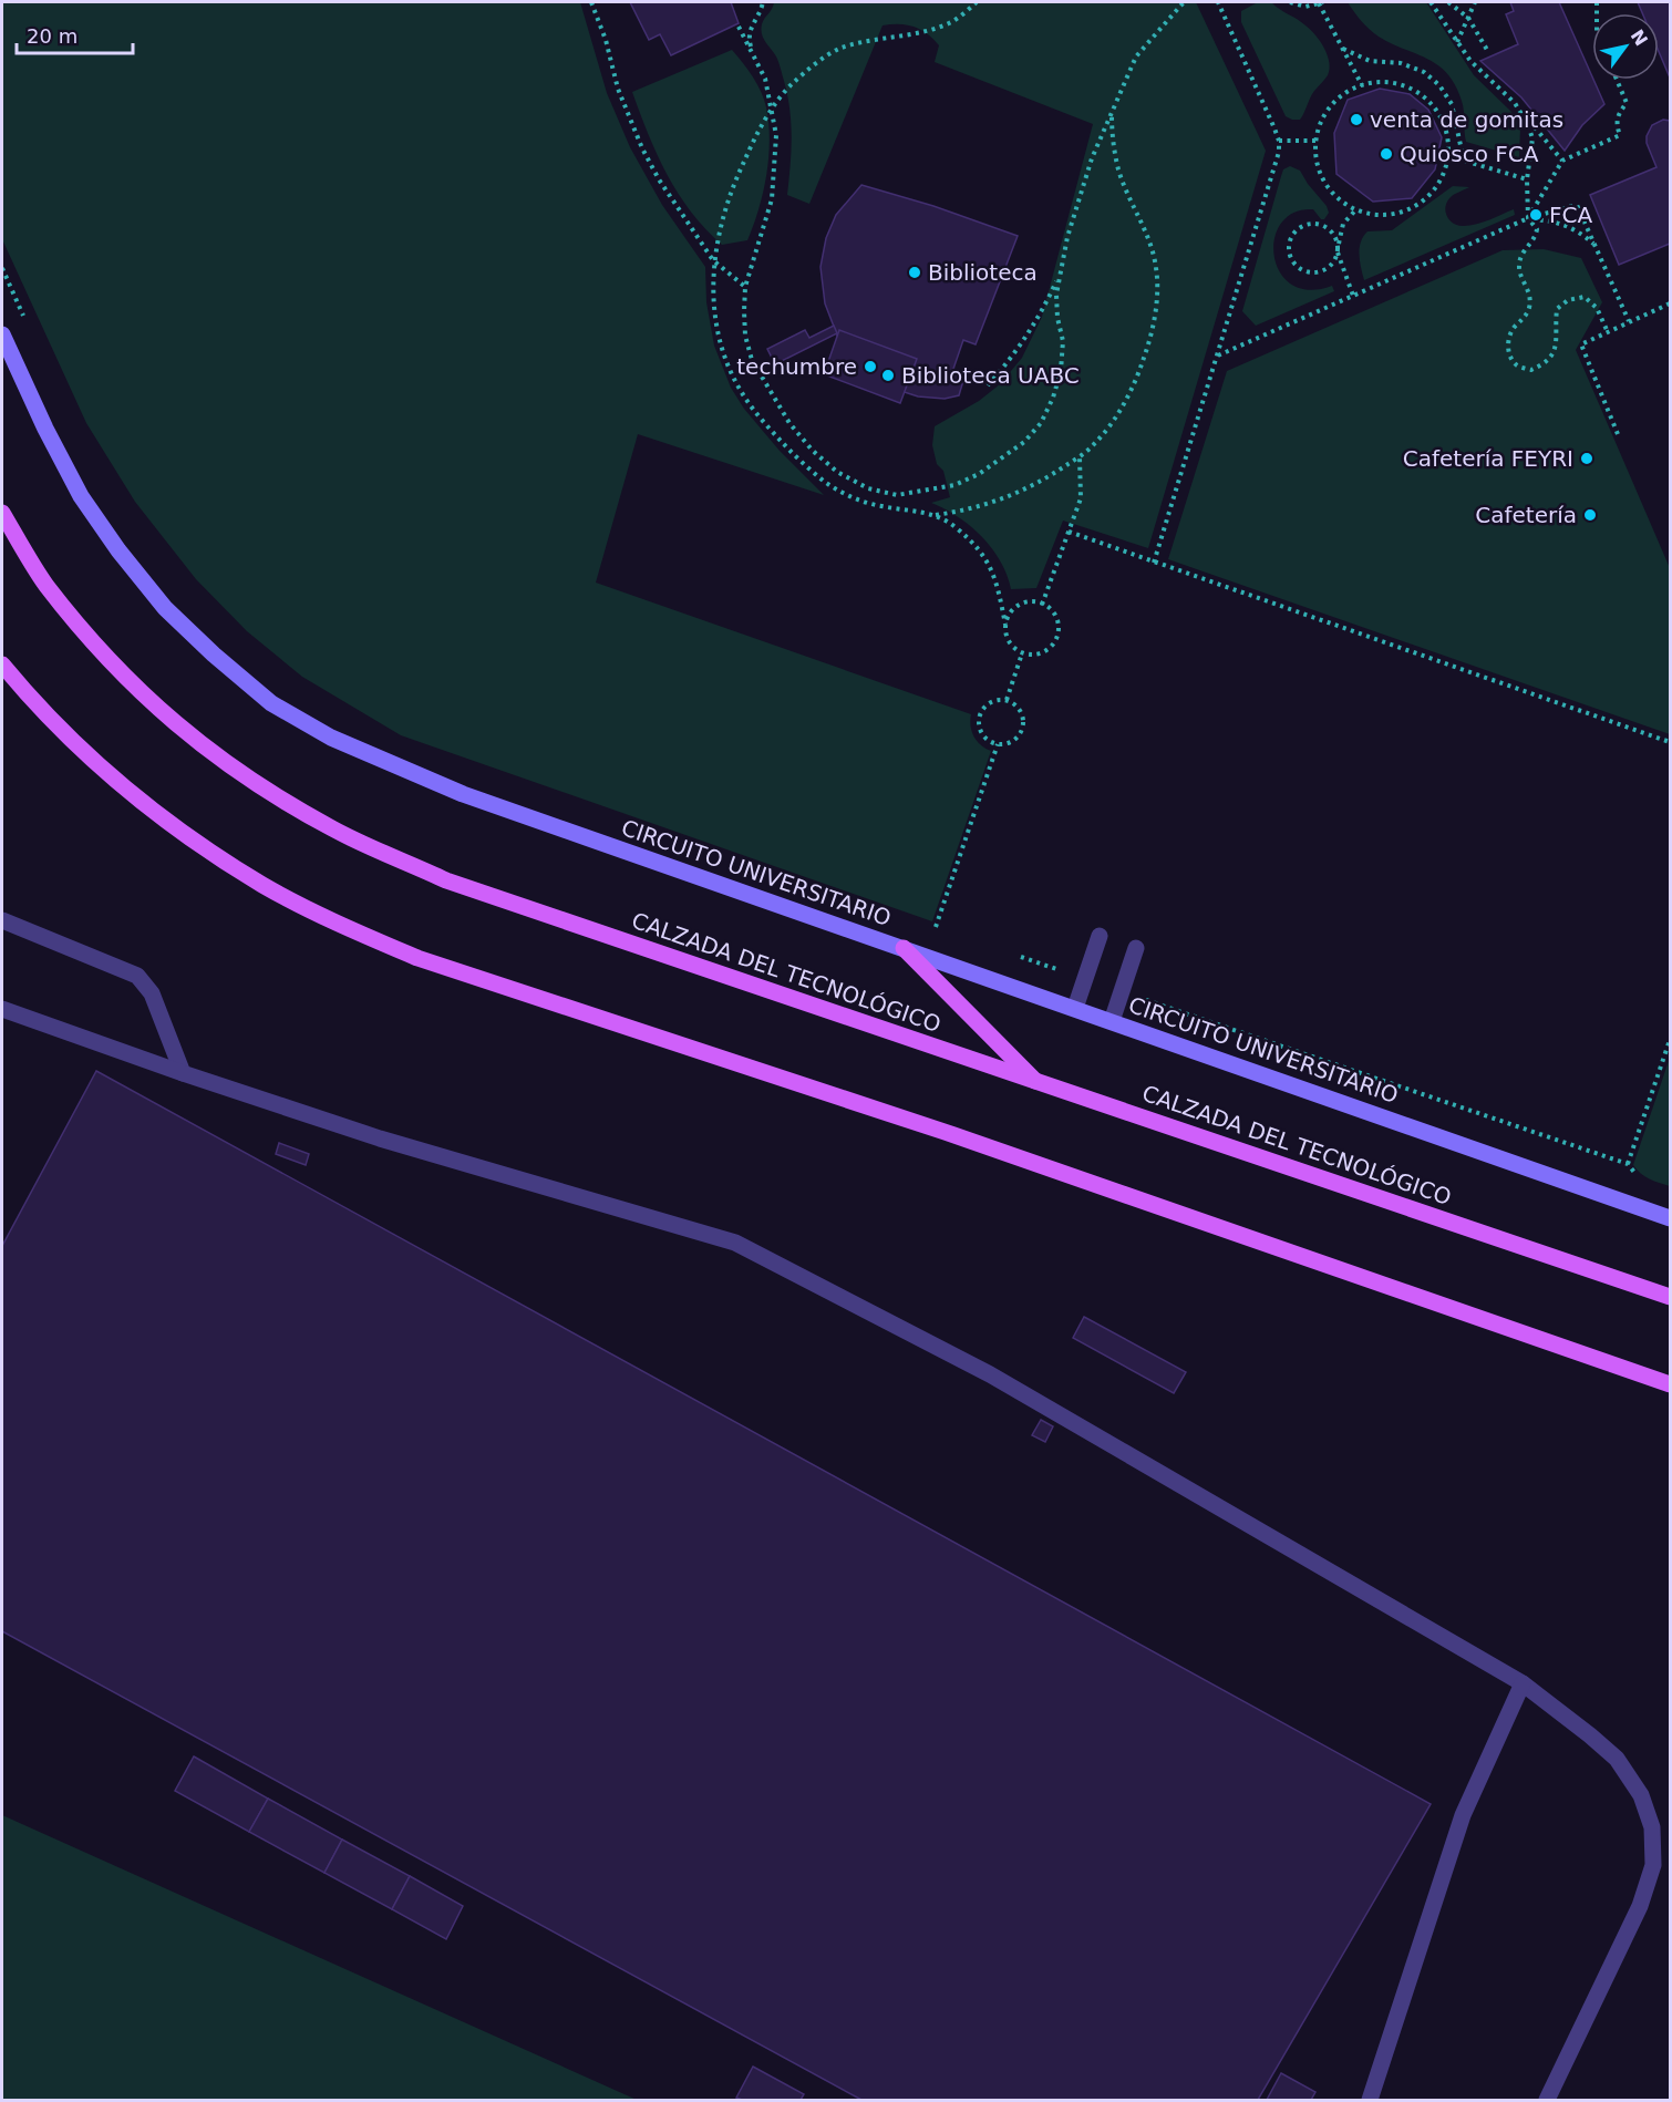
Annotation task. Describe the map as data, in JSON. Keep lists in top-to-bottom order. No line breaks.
{"streets":{"main road":["CALZADA DEL TECNOLÓGICO"],"street":["CIRCUITO UNIVERSITARIO"]},"places":["venta de gomitas","Quiosco FCA","FCA","Biblioteca","techumbre","Biblioteca UABC","Cafetería FEYRI","Cafetería"],"scale_bar":"20 m","north":"top right"}
